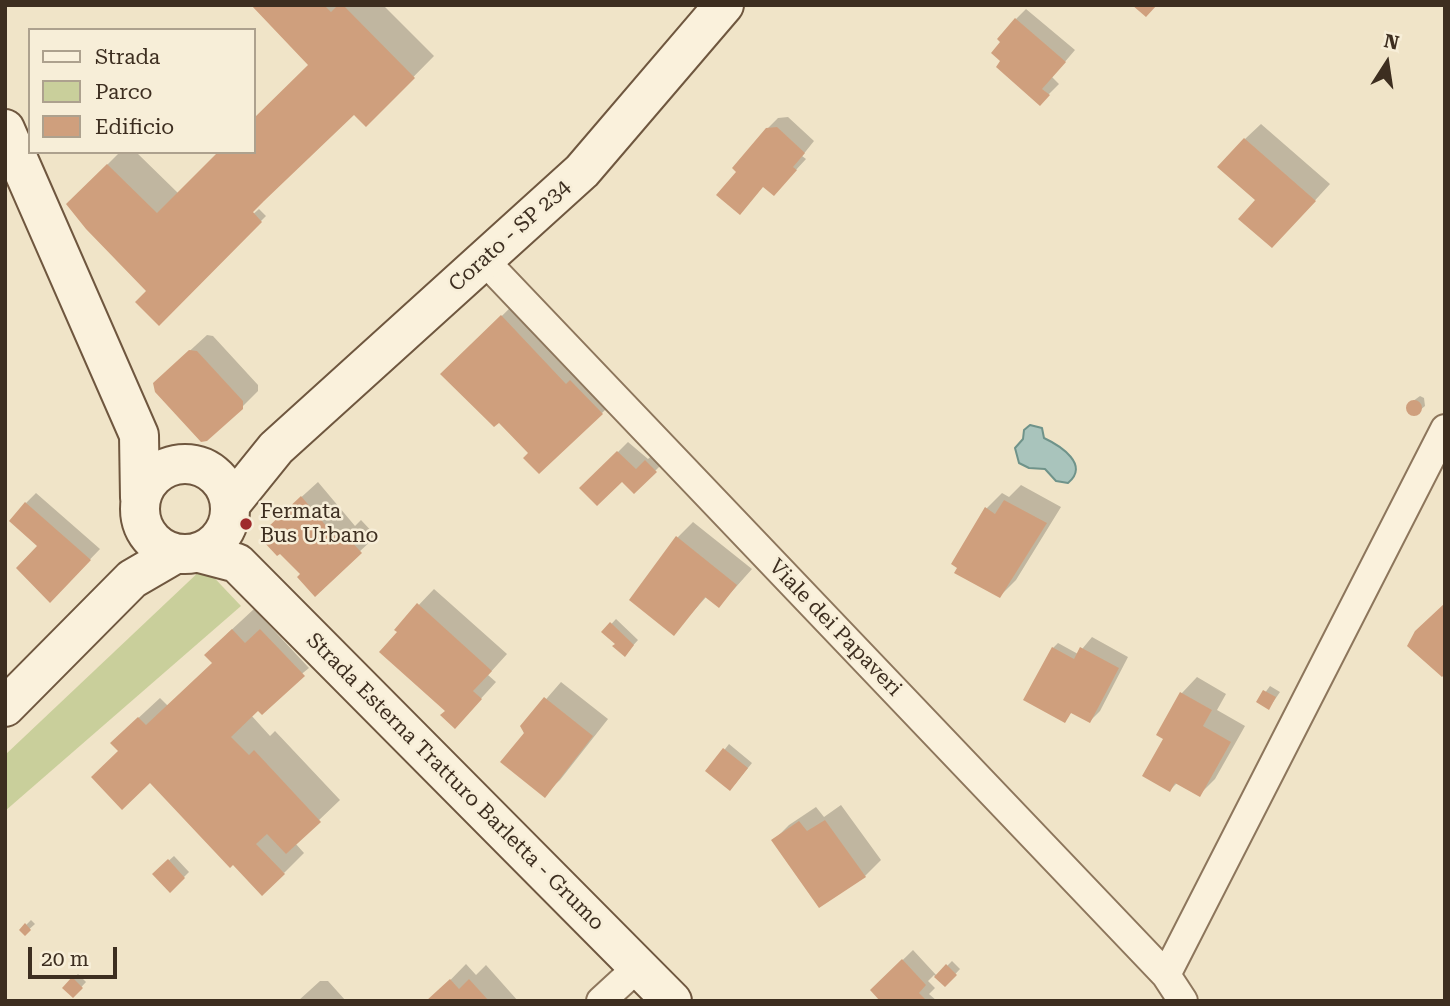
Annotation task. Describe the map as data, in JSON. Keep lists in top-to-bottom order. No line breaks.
{"streets":{"main road":["Corato - SP 234","Strada Esterna Tratturo Barletta - Grumo"],"street":["Viale dei Papaveri"]},"crossings":[["Corato - SP 234","Viale dei Papaveri"],["Corato - SP 234","Strada Esterna Tratturo Barletta - Grumo"]],"places":["Fermata Bus Urbano"],"legend":["Strada","Parco","Edificio"],"scale_bar":"20 m","north":"top"}
